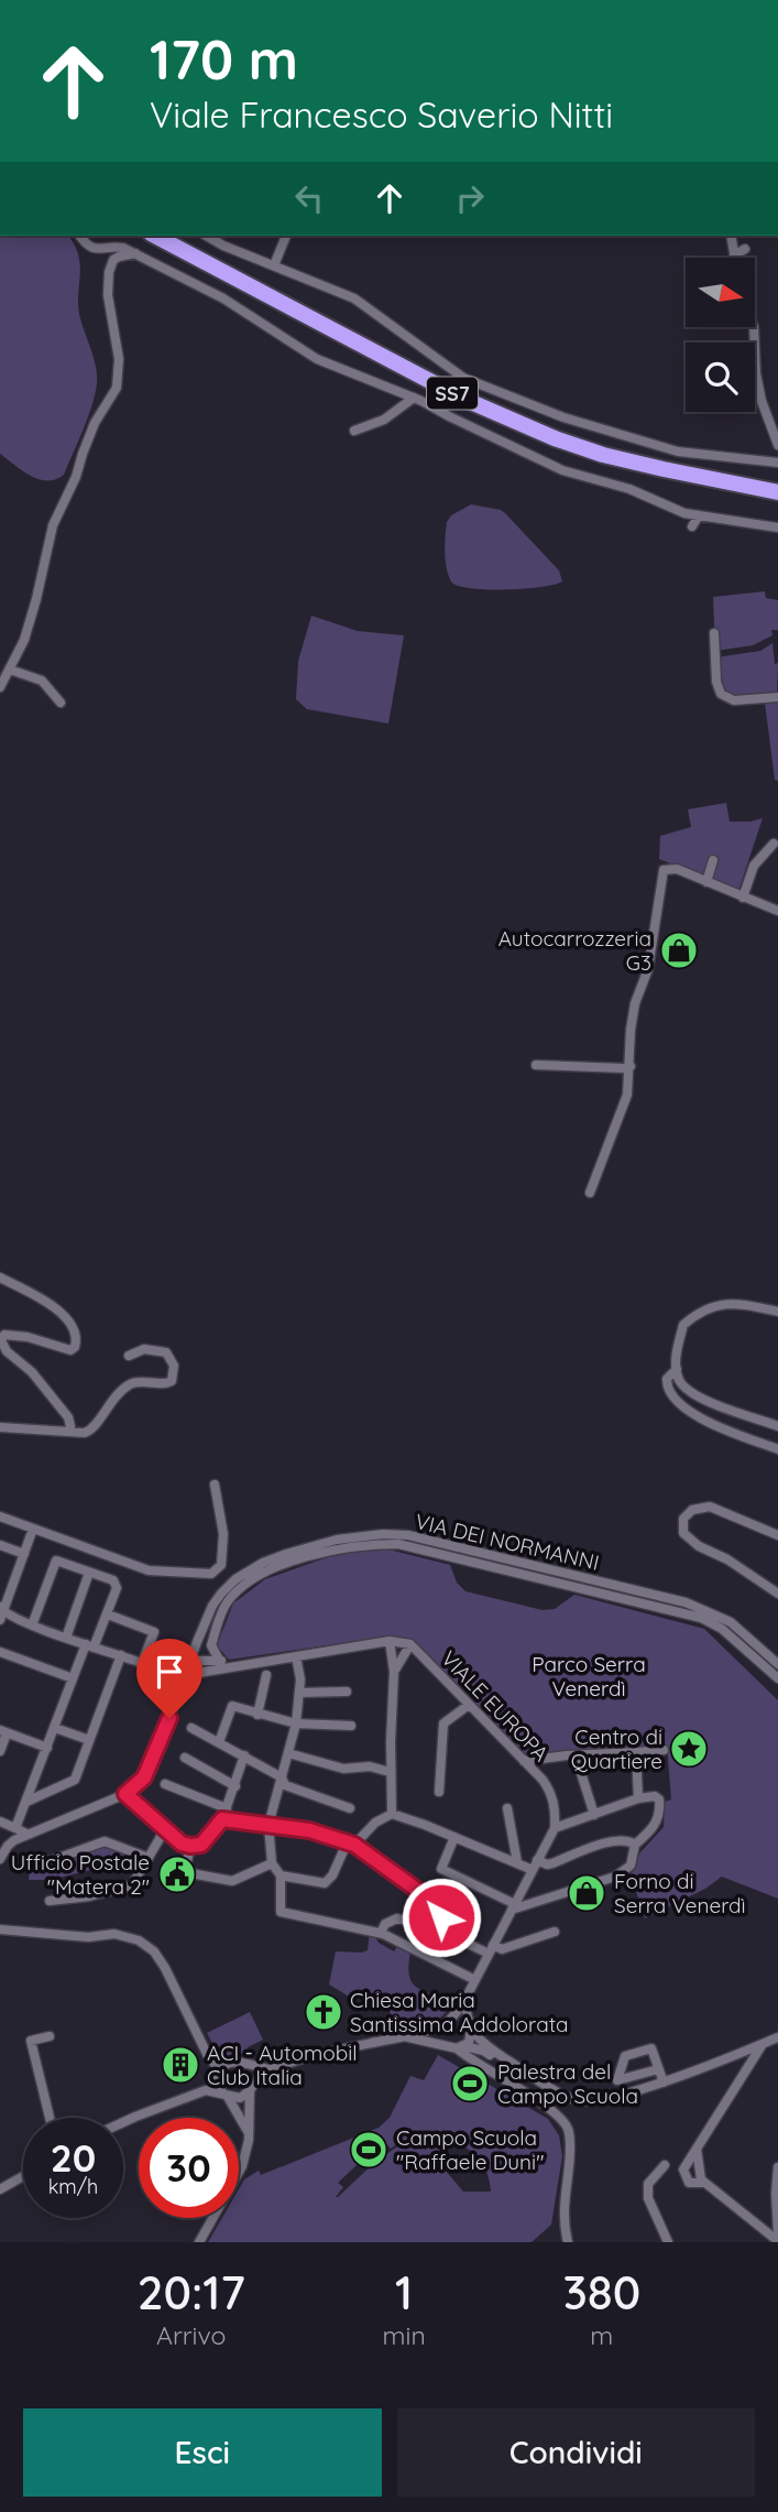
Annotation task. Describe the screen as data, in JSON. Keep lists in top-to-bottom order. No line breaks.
{"streets":{"highway":["SS7"],"street":["VIA DEI NORMANNI","VIALE EUROPA"]},"parks":["Parco Serra Venerdì"],"places":{"shop":["Autocarrozzeria G3","Forno di Serra Venerdì"],"place":["Centro di Quartiere"],"public building":["Ufficio Postale \"Matera 2\""],"church":["Chiesa Maria Santissima Addolorata"],"building":["ACI - Automobil Club Italia"],"sports":["Palestra del Campo Scuola","Campo Scuola \"Raffaele Duni\""]},"north":"right","page":{"turn":["170 m","Viale Francesco Saverio Nitti"],"speed":"20 km/h","limit":"30","eta":["20:17","Arrivo","1","min","380","m"],"buttons":["Esci","Condividi"]}}
